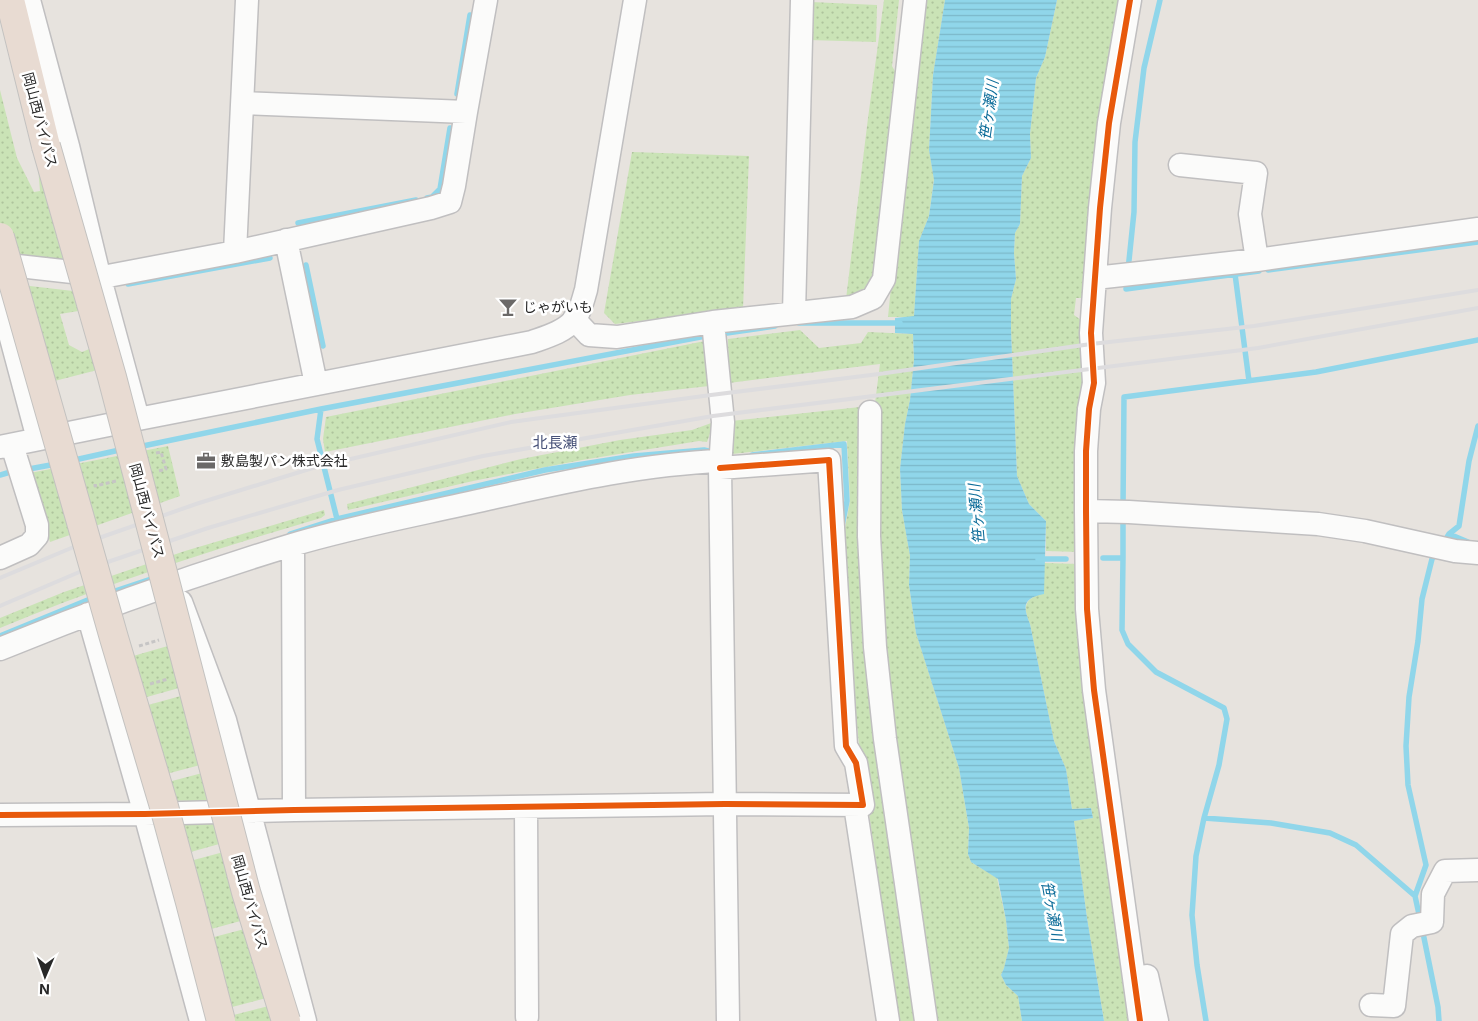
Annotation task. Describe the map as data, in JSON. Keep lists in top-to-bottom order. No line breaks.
{"streets":{"highway":["岡山西バイパス"]},"districts":["北長瀬"],"water":["笹ヶ瀬川"],"places":{"bar":["じゃがいも"],"office":["敷島製パン株式会社"]},"north":"bottom"}
